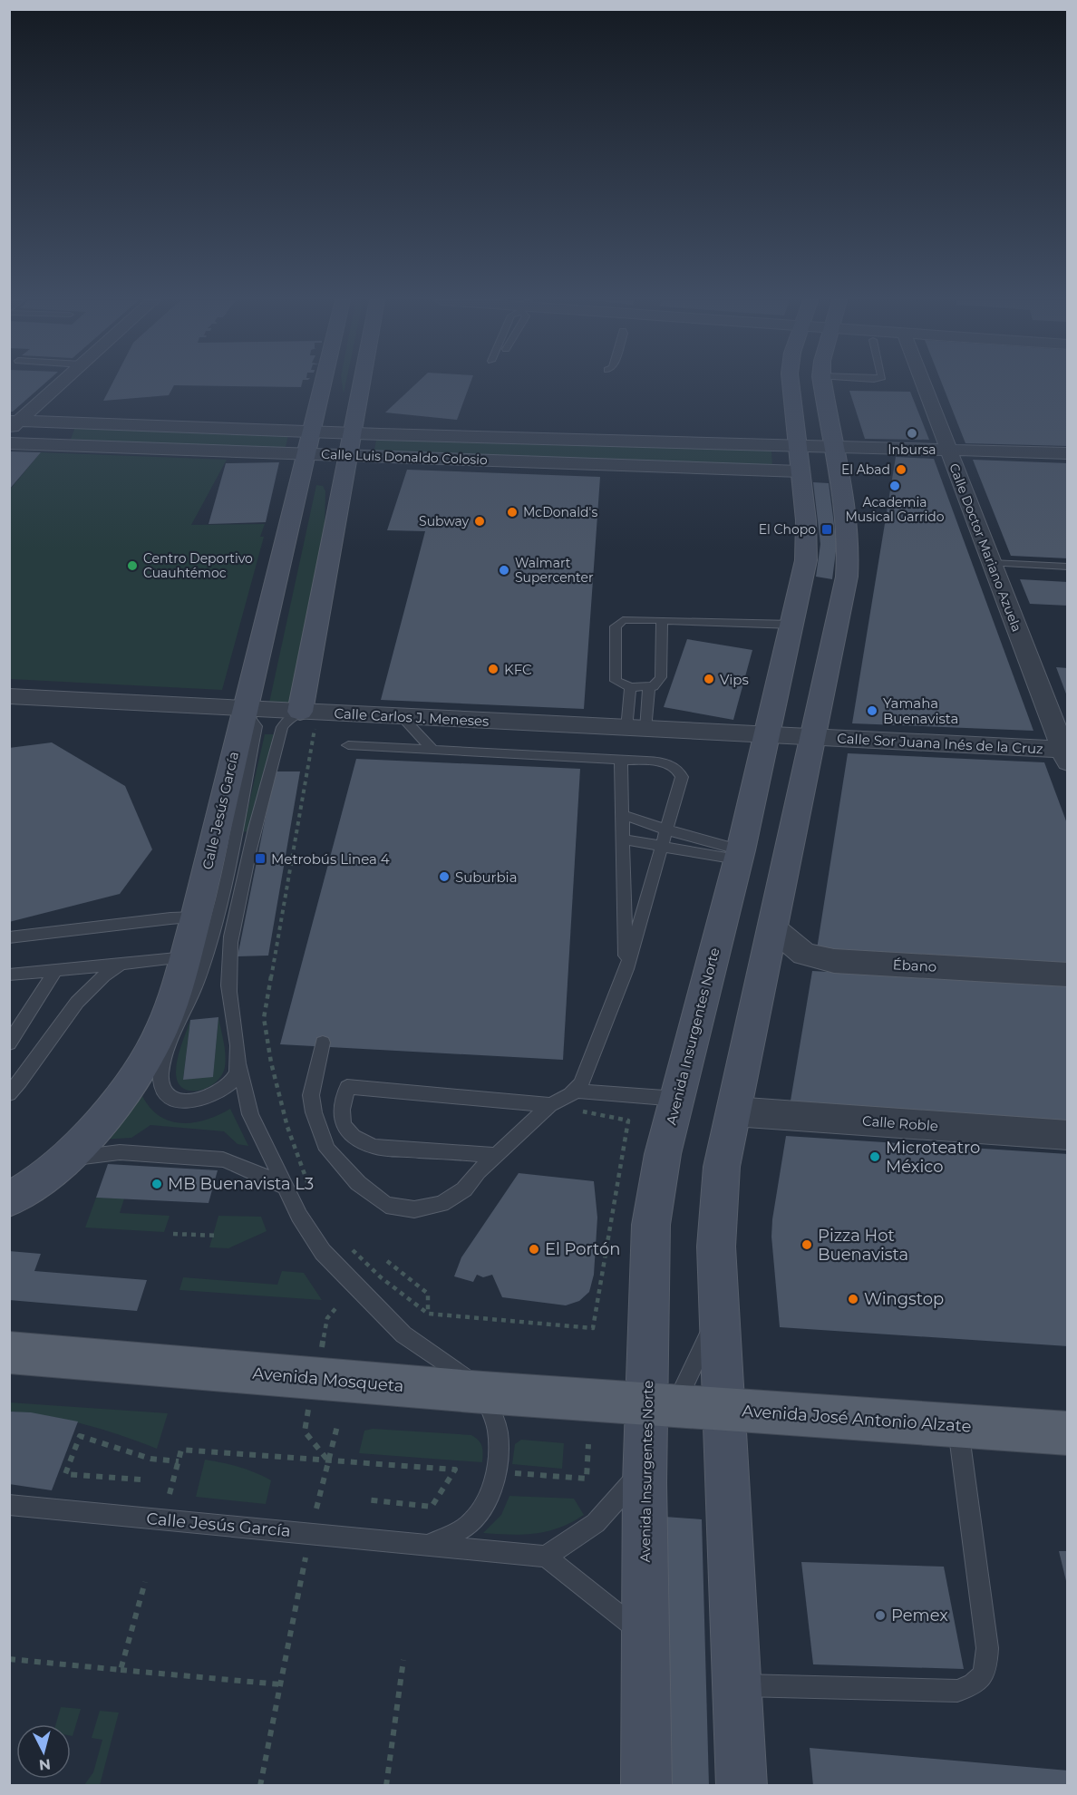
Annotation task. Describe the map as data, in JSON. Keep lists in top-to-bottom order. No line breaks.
{"streets":{"main road":["Calle Jesús García","Avenida Insurgentes Norte","Avenida Mosqueta","Avenida José Antonio Alzate"],"street":["Calle Luis Donaldo Colosio","Calle Doctor Mariano Azuela","Calle Carlos J. Meneses","Calle Sor Juana Inés de la Cruz","Ébano","Calle Roble"]},"crossings":[["Calle Luis Donaldo Colosio","Calle Doctor Mariano Azuela"],["Calle Luis Donaldo Colosio","Calle Jesús García"],["Calle Luis Donaldo Colosio","Avenida Insurgentes Norte"],["Calle Doctor Mariano Azuela","Calle Sor Juana Inés de la Cruz"],["Calle Carlos J. Meneses","Calle Sor Juana Inés de la Cruz"],["Calle Carlos J. Meneses","Calle Jesús García"],["Calle Carlos J. Meneses","Avenida Insurgentes Norte"],["Avenida Insurgentes Norte","Avenida Mosqueta"],["Avenida Insurgentes Norte","Avenida José Antonio Alzate"],["Avenida Mosqueta","Avenida José Antonio Alzate"]],"places":{"other":["Inbursa","El Abad","Academia Musical Garrido","McDonald's","Subway","Centro Deportivo Cuauhtémoc","Walmart Supercenter","KFC","Vips","Yamaha Buenavista","Suburbia","Microteatro México","MB Buenavista L3","Pizza Hot Buenavista","El Portón","Wingstop","Pemex"],"transit":["El Chopo","Metrobús Linea 4"]},"north":"bottom"}
